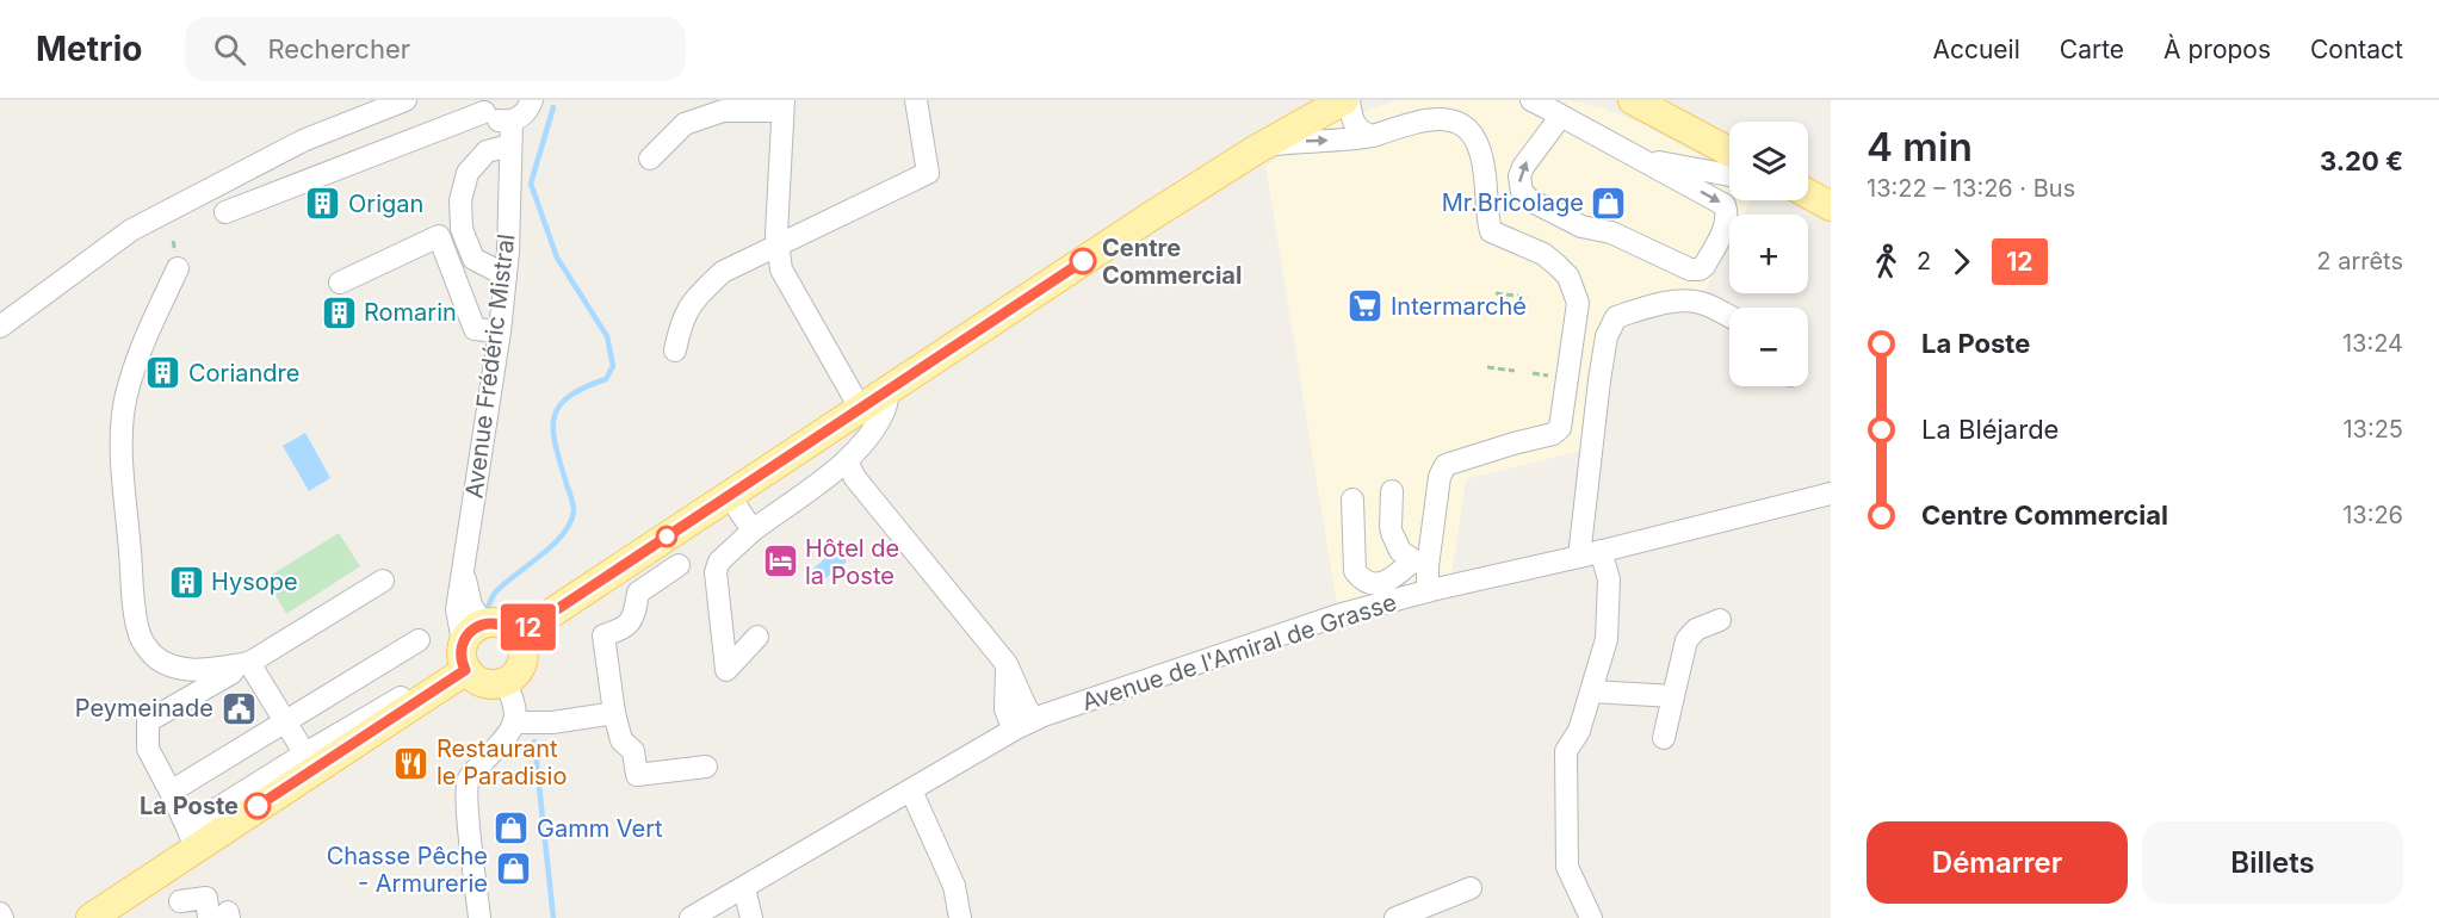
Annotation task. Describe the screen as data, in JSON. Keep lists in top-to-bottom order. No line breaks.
{"streets":{"street":["Avenue Frédéric Mistral","Avenue de l'Amiral de Grasse"]},"places":{"shop":["Mr.Bricolage","Gamm Vert","Chasse Pêche - Armurerie"],"building":["Origan","Romarin","Coriandre","Hysope"],"other":["Centre Commercial","La Poste"],"supermarket":["Intermarché"],"hotel":["Hôtel de la Poste"],"public building":["Peymeinade"],"restaurant":["Restaurant le Paradisio"]},"lines":["bus line 12"],"page":{"header":"Metrio","search":"Rechercher","nav":["Accueil","Carte","À propos","Contact"],"on_map":"12","heading":["4 min","13:22 – 13:26 · Bus","3.20 €"],"map_buttons":["+","−"],"legs":["2","12","2 arrêts"],"list":[{"name":"La Poste","value":"13:24"},{"name":"La Bléjarde","value":"13:25"},{"name":"Centre Commercial","value":"13:26"}],"buttons":["Démarrer","Billets"]}}
